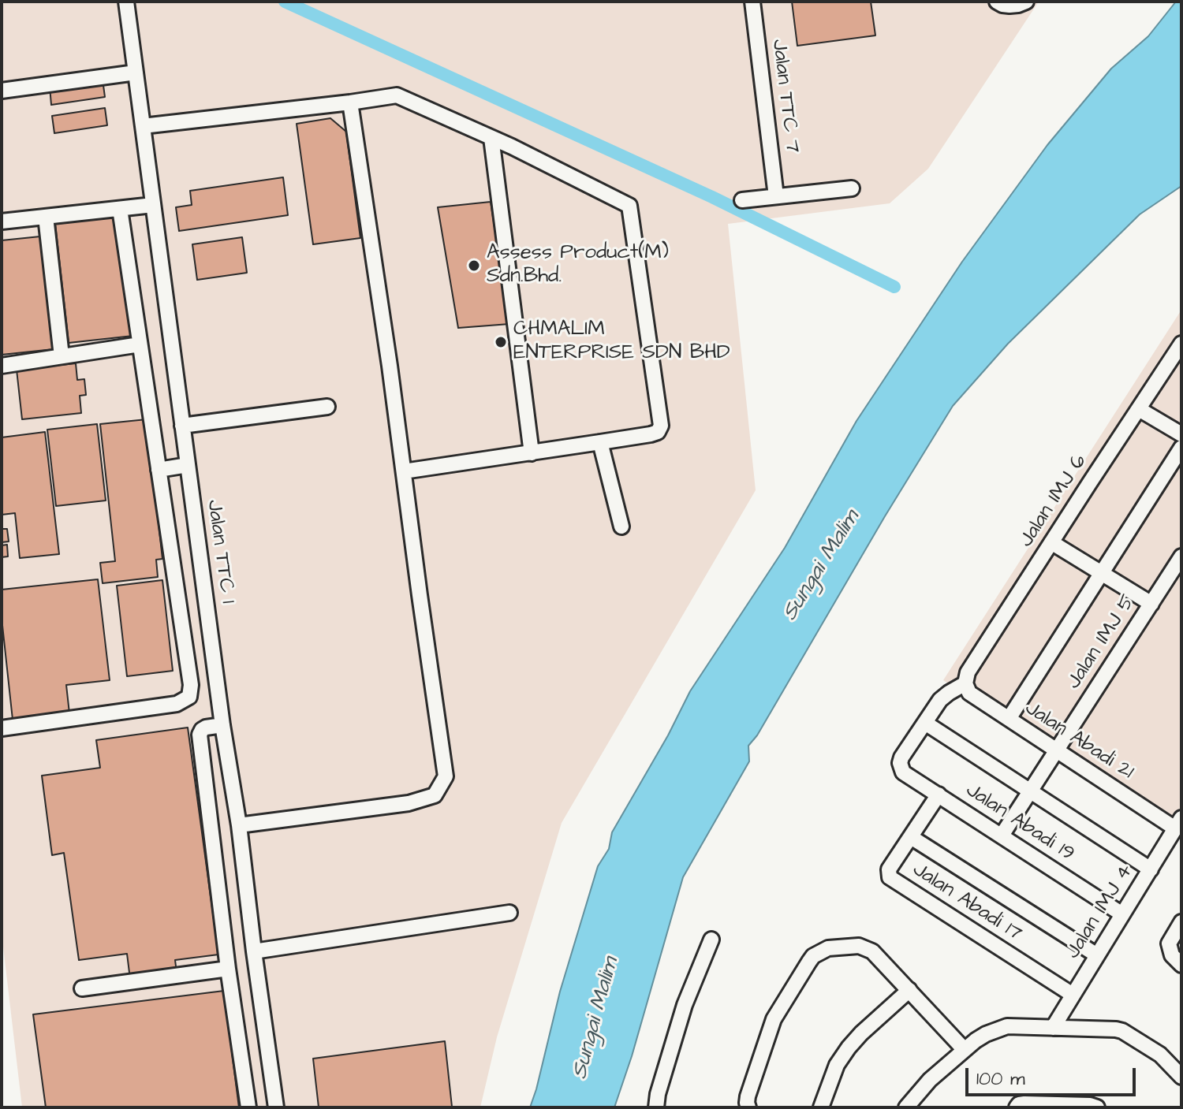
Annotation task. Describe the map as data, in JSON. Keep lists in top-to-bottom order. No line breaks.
{"streets":{"street":["Jalan TTC 7","Jalan IMJ 6","Jalan TTC 1","Jalan IMJ 5","Jalan Abadi 21","Jalan Abadi 19","Jalan Abadi 17","Jalan IMJ 4"]},"crossings":[["Jalan IMJ 6","Jalan Abadi 21"],["Jalan IMJ 5","Jalan Abadi 21"],["Jalan IMJ 5","Jalan Abadi 19"],["Jalan Abadi 21","Jalan IMJ 4"],["Jalan Abadi 19","Jalan Abadi 17"],["Jalan Abadi 19","Jalan IMJ 4"],["Jalan Abadi 17","Jalan IMJ 4"]],"water":["Sungai Malim"],"places":["Assess Product(M) Sdn.Bhd.","CHMALIM ENTERPRISE SDN BHD"],"scale_bar":"100 m"}
